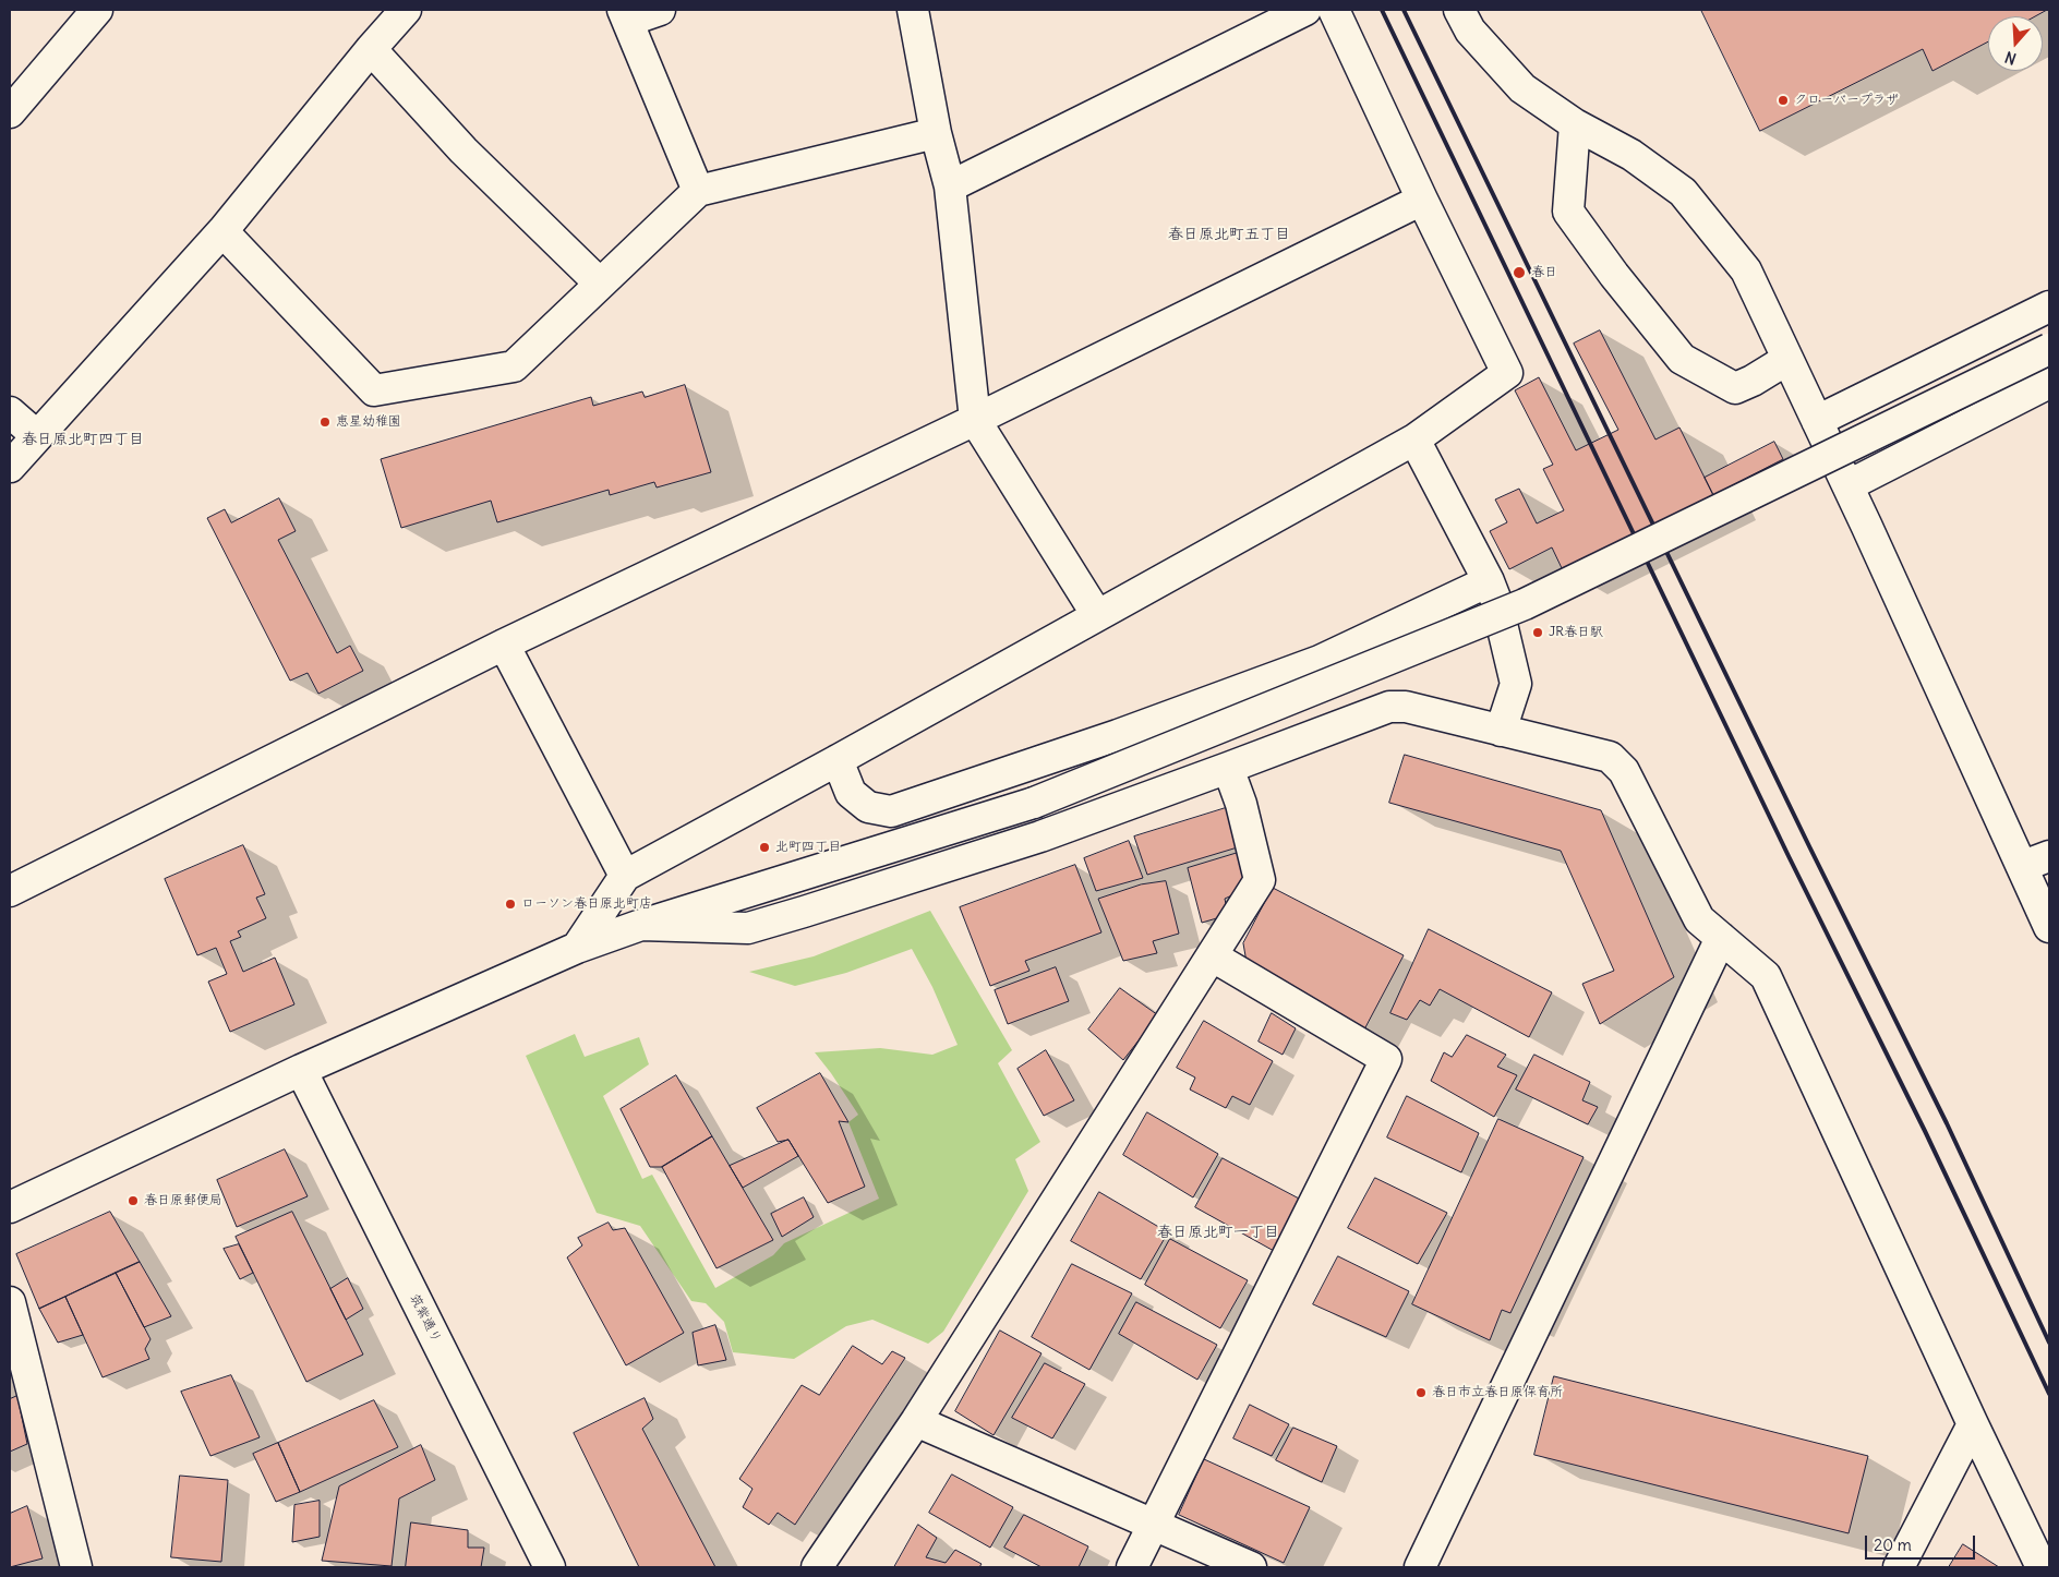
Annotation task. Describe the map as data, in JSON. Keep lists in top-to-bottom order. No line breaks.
{"streets":{"street":["筑紫通り"]},"districts":["春日原北町五丁目","春日原北町四丁目","春日原北町一丁目"],"places":["クローバープラザ","春日","恵星幼稚園","JR春日駅","北町四丁目","ローソン春日原北町店","春日原郵便局","春日市立春日原保育所"],"scale_bar":"20 m","north":"bottom"}
